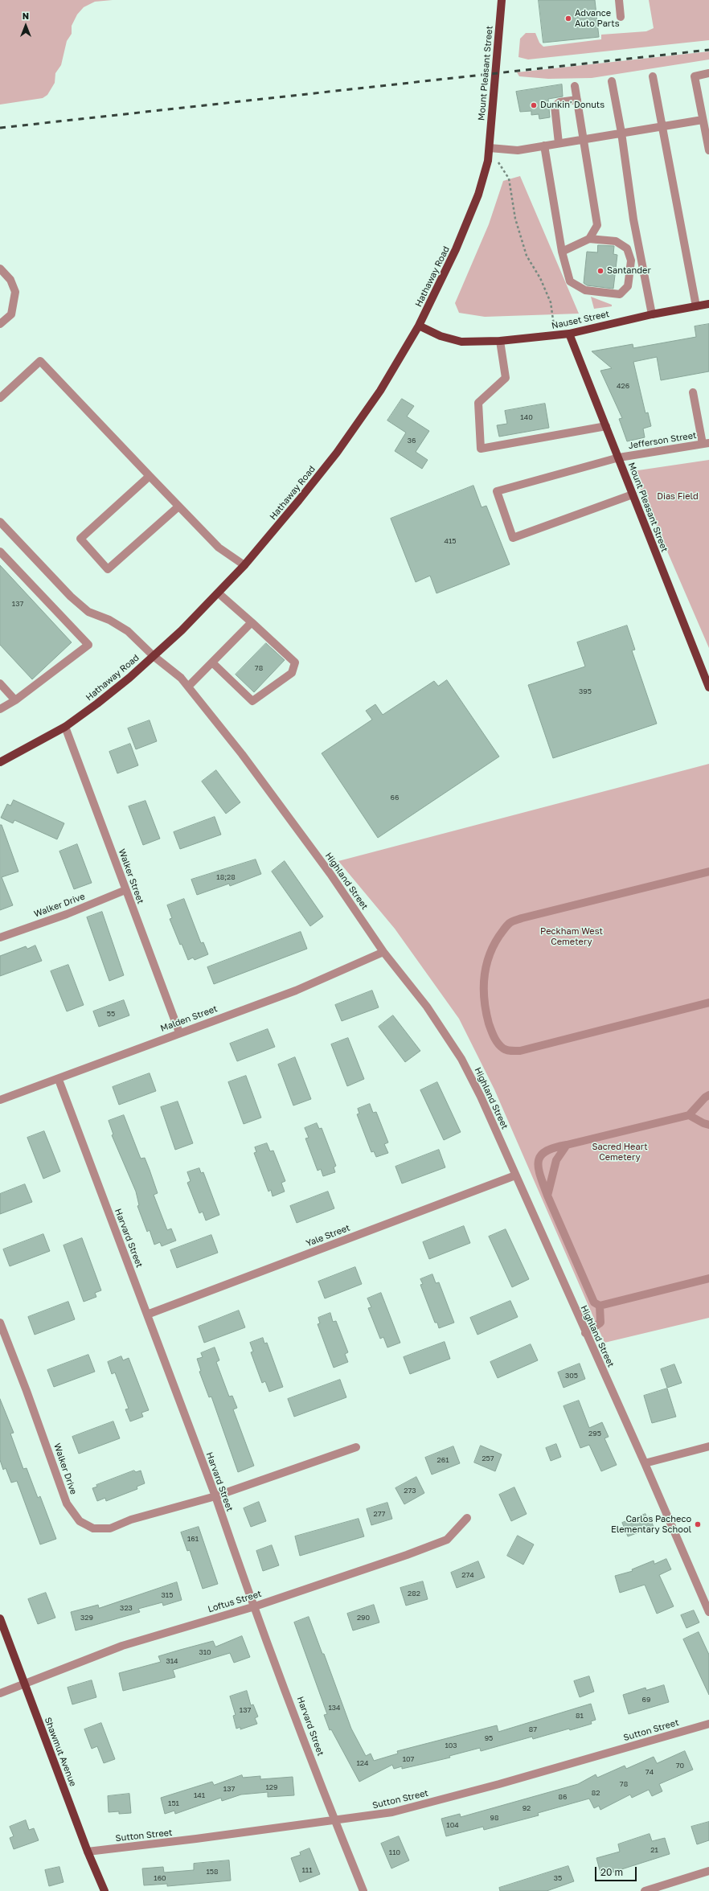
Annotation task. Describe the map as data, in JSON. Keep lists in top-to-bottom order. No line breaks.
{"streets":{"main road":["Mount Pleasant Street","Hathaway Road","Nauset Street","Shawmut Avenue"],"street":["Jefferson Street","Walker Street","Highland Street","Walker Drive","Malden Street","Yale Street","Harvard Street","Loftus Street","Sutton Street"]},"crossings":[["Mount Pleasant Street","Hathaway Road"],["Mount Pleasant Street","Nauset Street"],["Mount Pleasant Street","Jefferson Street"],["Hathaway Road","Nauset Street"],["Hathaway Road","Walker Street"],["Hathaway Road","Highland Street"],["Walker Street","Walker Drive"],["Walker Street","Malden Street"],["Highland Street","Malden Street"],["Highland Street","Yale Street"],["Walker Drive","Harvard Street"],["Malden Street","Harvard Street"],["Yale Street","Harvard Street"],["Harvard Street","Loftus Street"],["Harvard Street","Sutton Street"],["Loftus Street","Shawmut Avenue"],["Sutton Street","Shawmut Avenue"]],"parks":["Dias Field","Peckham West Cemetery","Sacred Heart Cemetery"],"places":["Advance Auto Parts","Dunkin' Donuts","Santander","Carlos Pacheco Elementary School"],"house_numbers":["426","140","36","415","137","78","395","66","18;28","55","305","295","257","261","273","277","161","274","282","315","323","329","290","310","314","69","134","137","81","87","95","103","107","124","70","74","78","129","137","82","141","86","151","92","98","104","21","110","111","158","160","35"],"scale_bar":"20 m","north":"top"}
